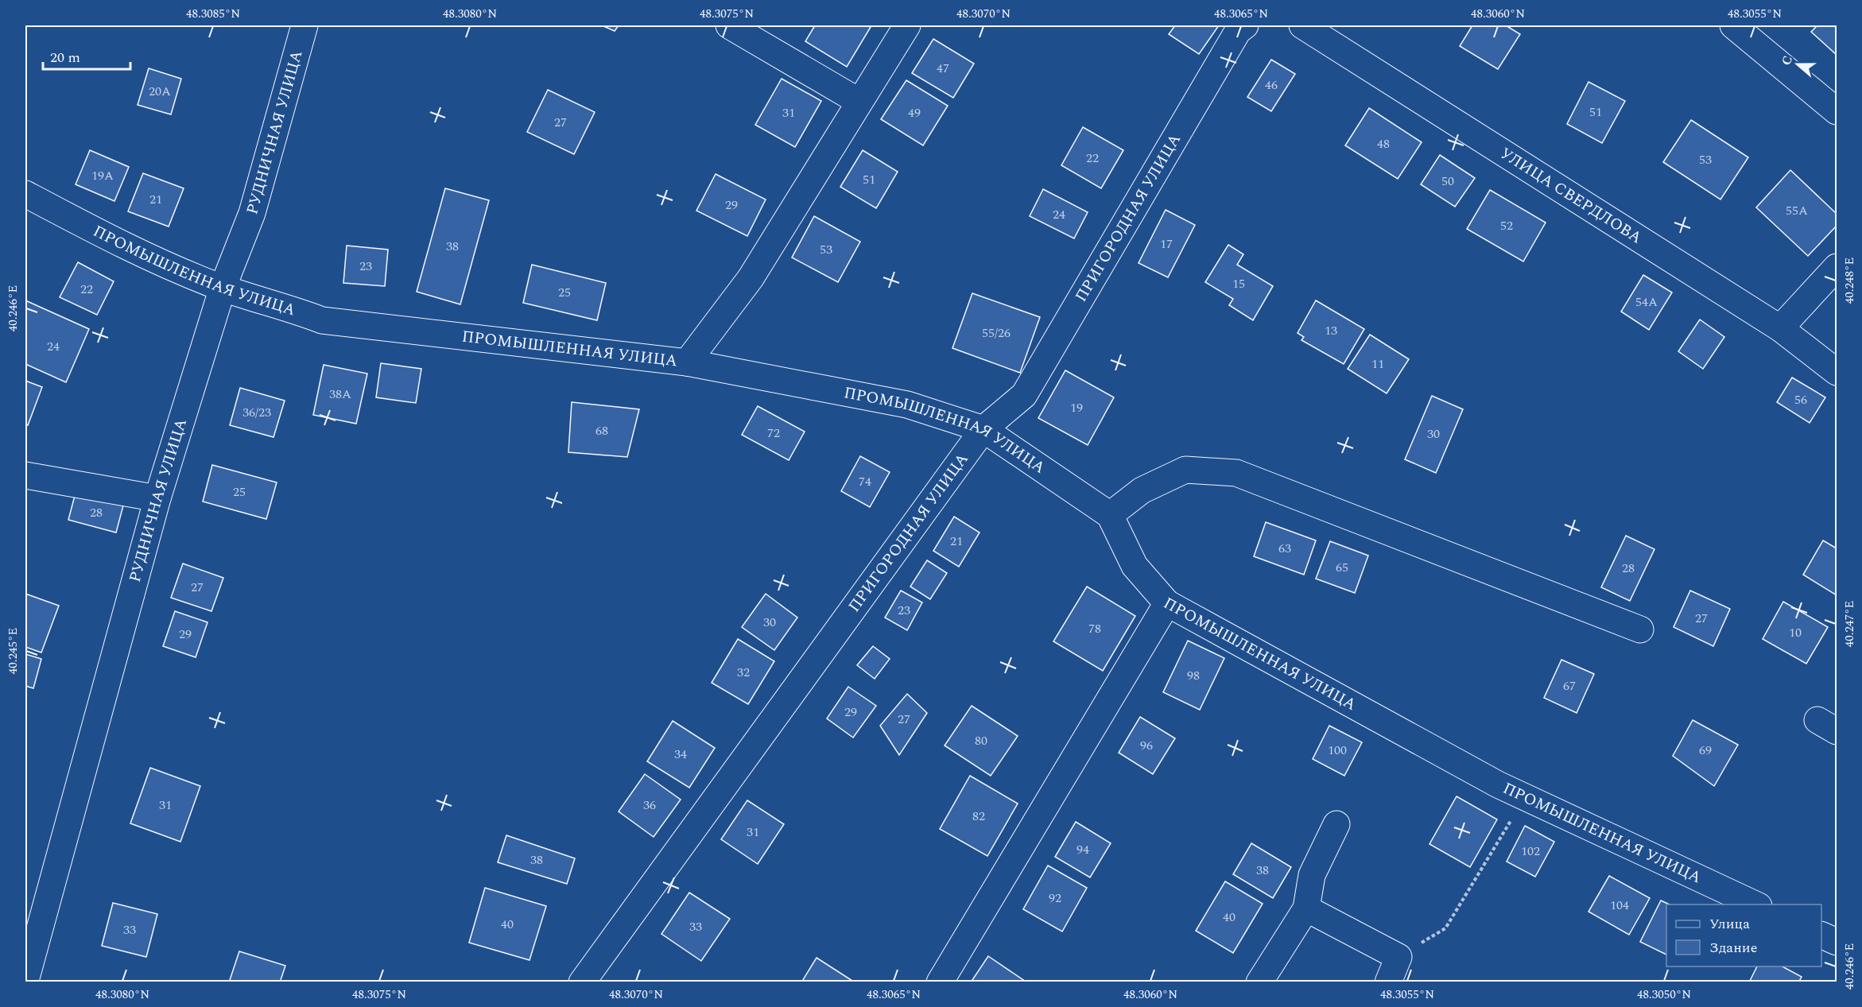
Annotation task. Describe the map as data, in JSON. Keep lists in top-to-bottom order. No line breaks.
{"streets":{"street":["РУДНИЧНАЯ УЛИЦА","УЛИЦА СВЕРДЛОВА","ПРИГОРОДНАЯ УЛИЦА","ПРОМЫШЛЕННАЯ УЛИЦА"]},"crossings":[["РУДНИЧНАЯ УЛИЦА","ПРОМЫШЛЕННАЯ УЛИЦА"],["ПРИГОРОДНАЯ УЛИЦА","ПРОМЫШЛЕННАЯ УЛИЦА"]],"house_numbers":["47","46","20А","51","31","49","27","48","22","53","19А","51","50","21","29","55А","24","52","17","38","53","23","15","22","25","54А","13","55/26","24","11","38А","56","19","36/23","68","72","30","74","25","28","21","63","65","28","27","23","27","30","78","10","29","32","98","67","29","27","80","96","100","69","34","31","36","82","31","94","102","38","38","92","104","40","40","33","33"],"legend":["Улица","Здание"],"scale_bar":"20 m","north":"left","coordinates":["48.3085°N","48.3080°N","48.3075°N","48.3070°N","48.3065°N","48.3060°N","48.3055°N","40.248°E","40.246°E","40.247°E","40.245°E","48.3050°N"]}
